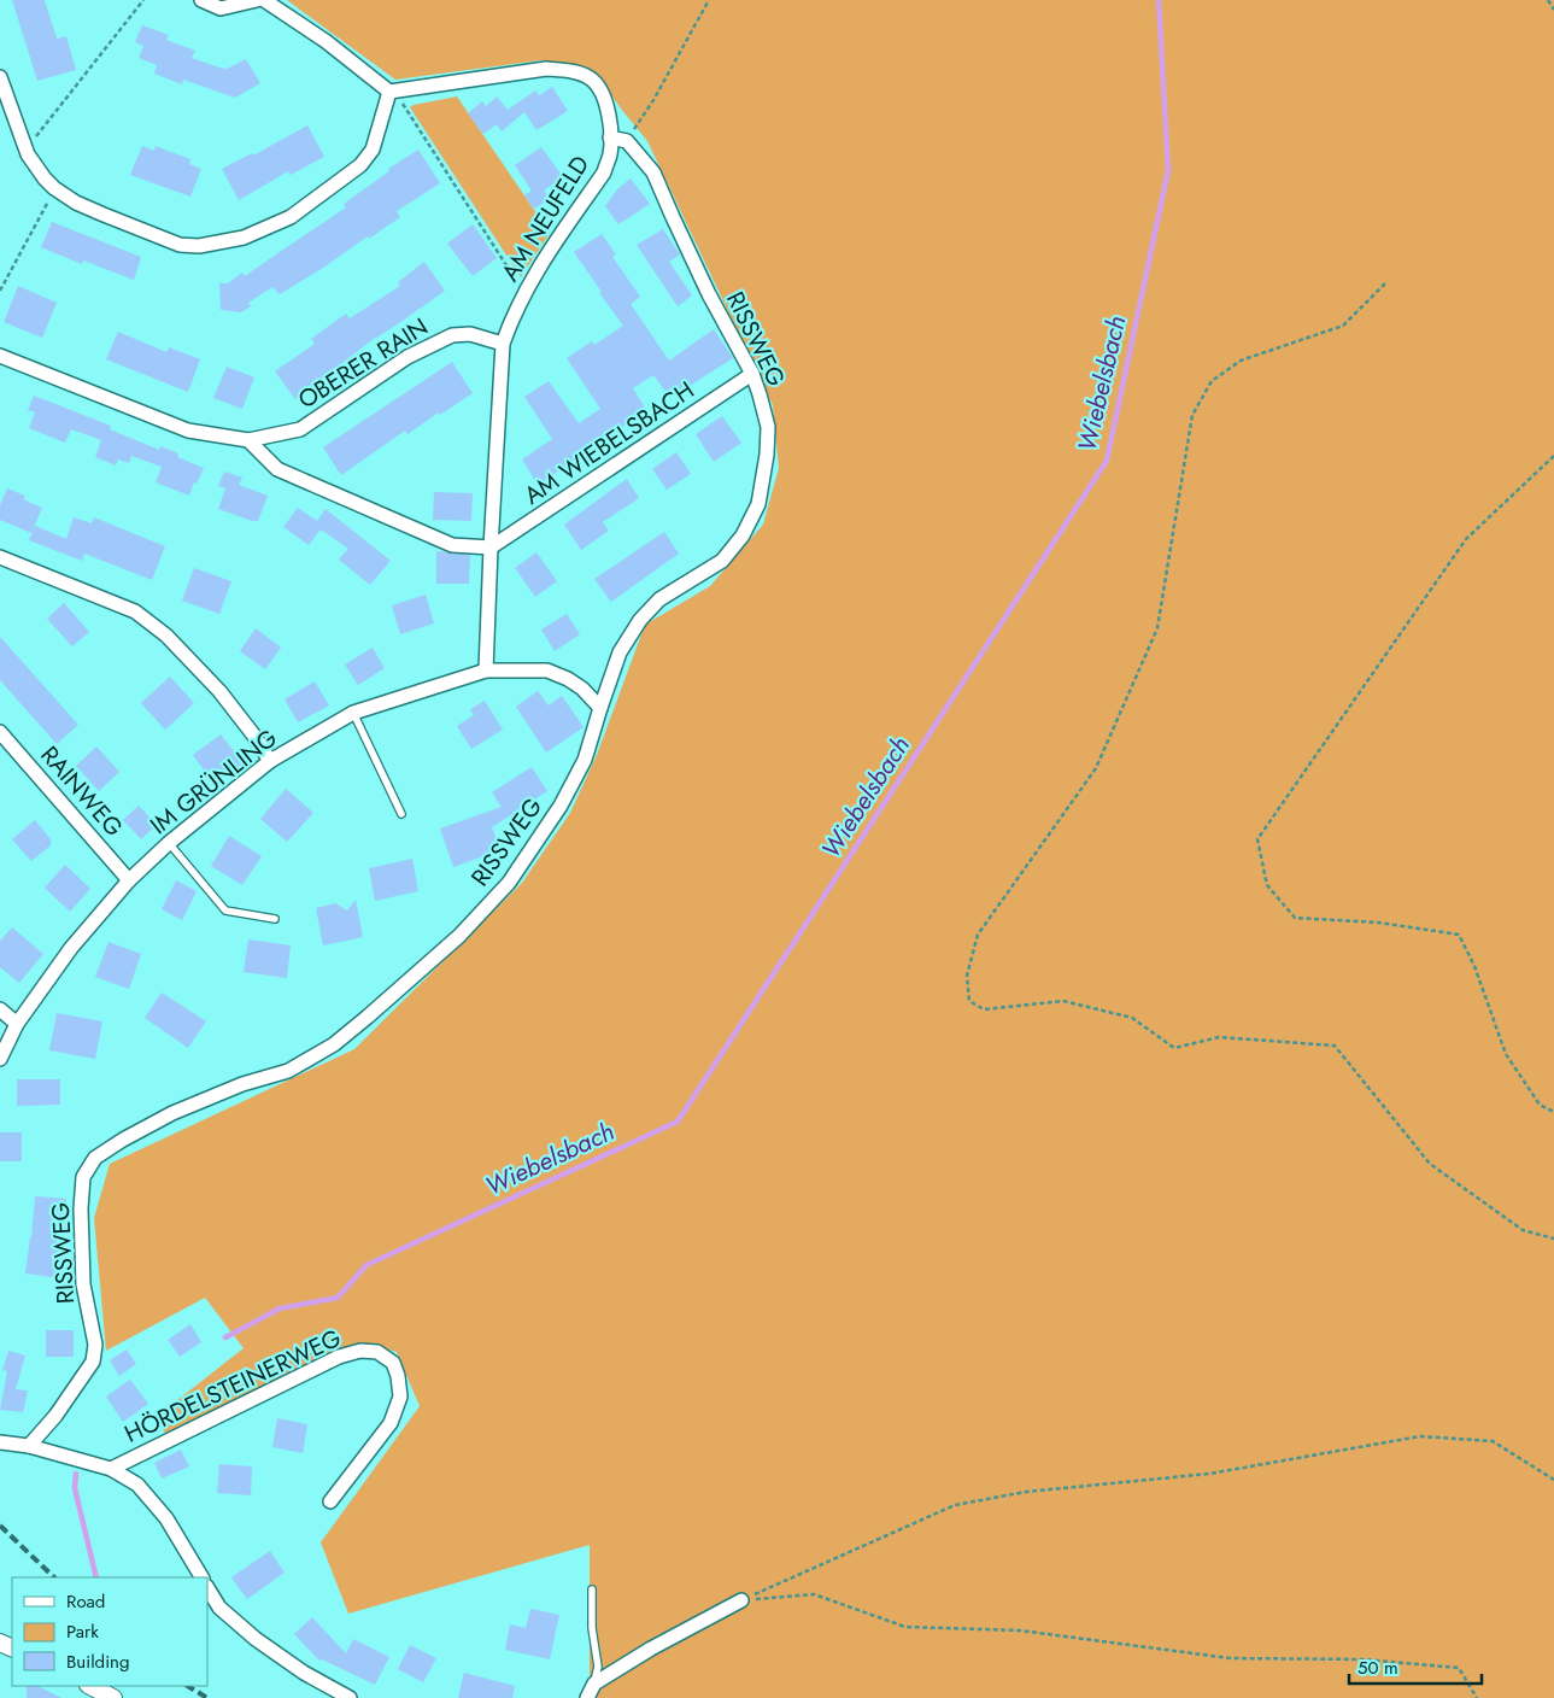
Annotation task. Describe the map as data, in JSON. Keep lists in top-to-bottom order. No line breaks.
{"streets":{"street":["AM NEUFELD","RISSWEG","OBERER RAIN","AM WIEBELSBACH","IM GRÜNLING","RAINWEG","HÖRDELSTEINERWEG"]},"crossings":[["AM NEUFELD","OBERER RAIN"],["AM NEUFELD","AM WIEBELSBACH"],["AM NEUFELD","IM GRÜNLING"],["RISSWEG","AM WIEBELSBACH"],["RISSWEG","IM GRÜNLING"],["RISSWEG","HÖRDELSTEINERWEG"],["IM GRÜNLING","RAINWEG"]],"water":["Wiebelsbach"],"legend":["Road","Park","Building"],"scale_bar":"50 m"}
